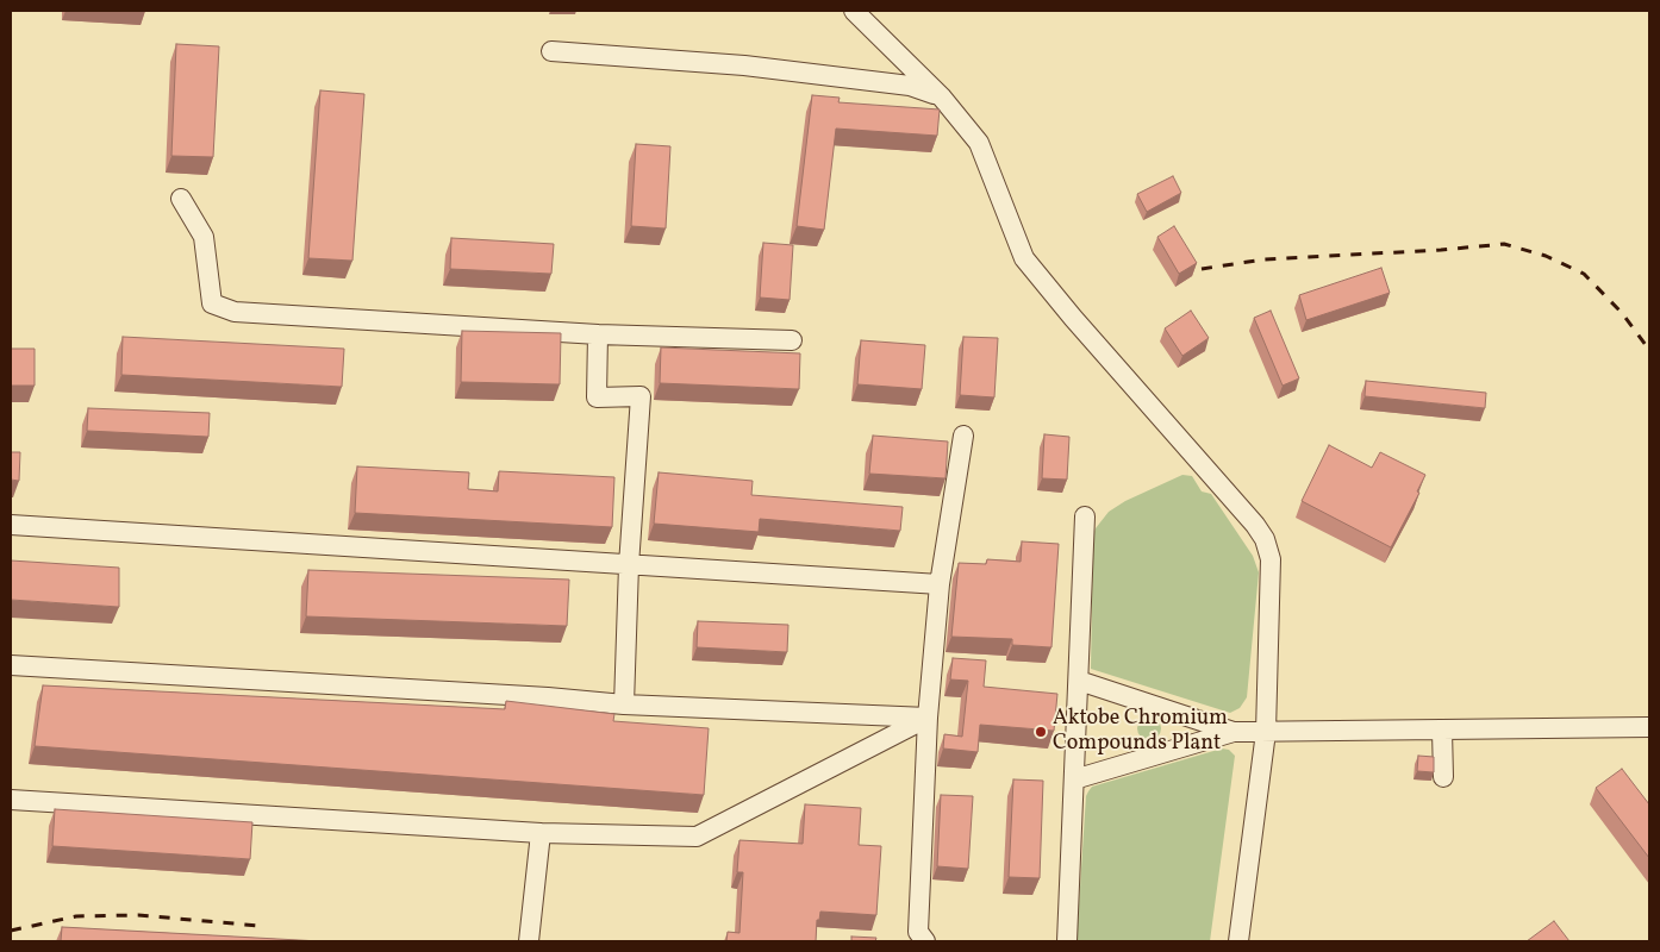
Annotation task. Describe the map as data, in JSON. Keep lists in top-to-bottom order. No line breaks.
{"places":["Aktobe Chromium Compounds Plant"]}
